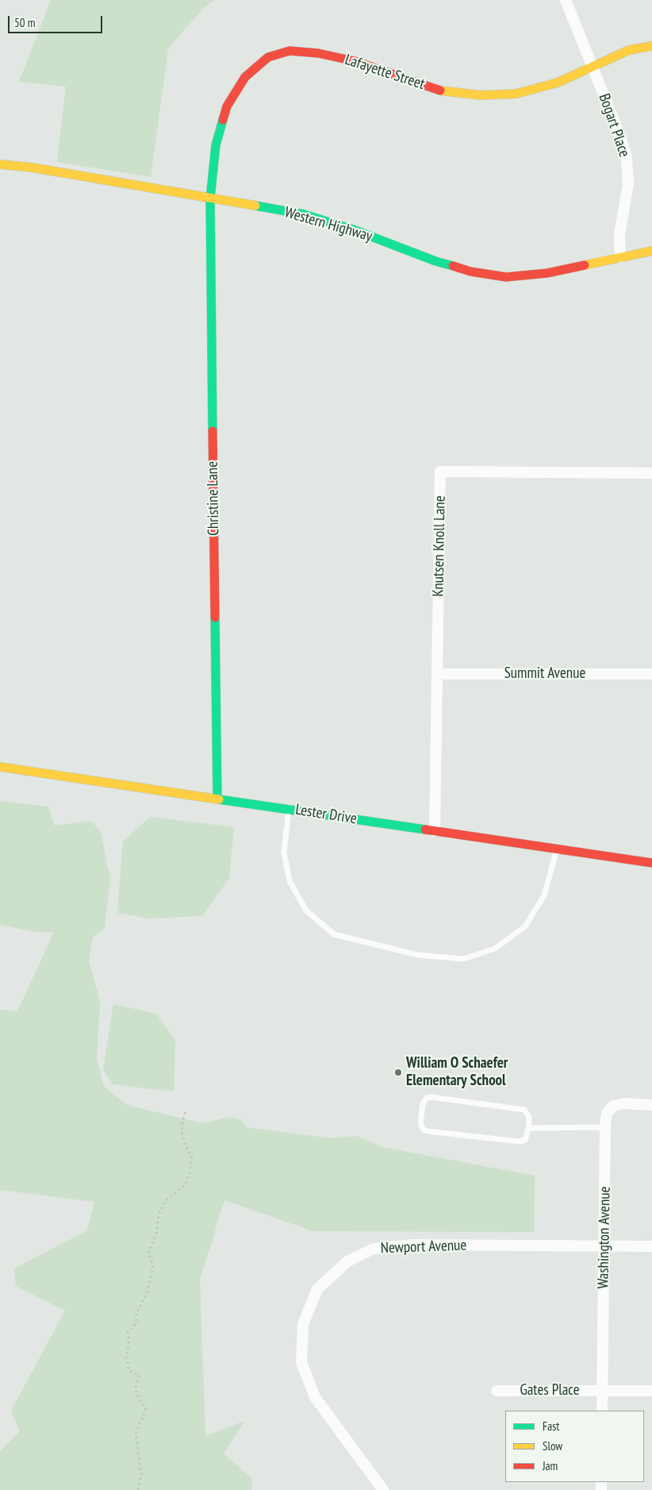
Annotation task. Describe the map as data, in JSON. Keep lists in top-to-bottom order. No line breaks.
{"streets":{"street":["Lafayette Street","Bogart Place","Western Highway","Christine Lane","Knutsen Knoll Lane","Summit Avenue","Lester Drive","Washington Avenue","Newport Avenue","Gates Place"]},"crossings":[["Lafayette Street","Bogart Place"],["Lafayette Street","Western Highway"],["Lafayette Street","Christine Lane"],["Bogart Place","Western Highway"],["Western Highway","Christine Lane"],["Christine Lane","Lester Drive"],["Knutsen Knoll Lane","Summit Avenue"],["Knutsen Knoll Lane","Lester Drive"],["Washington Avenue","Newport Avenue"],["Washington Avenue","Gates Place"]],"places":["William O Schaefer Elementary School"],"legend":["Fast","Slow","Jam"],"scale_bar":"50 m"}
